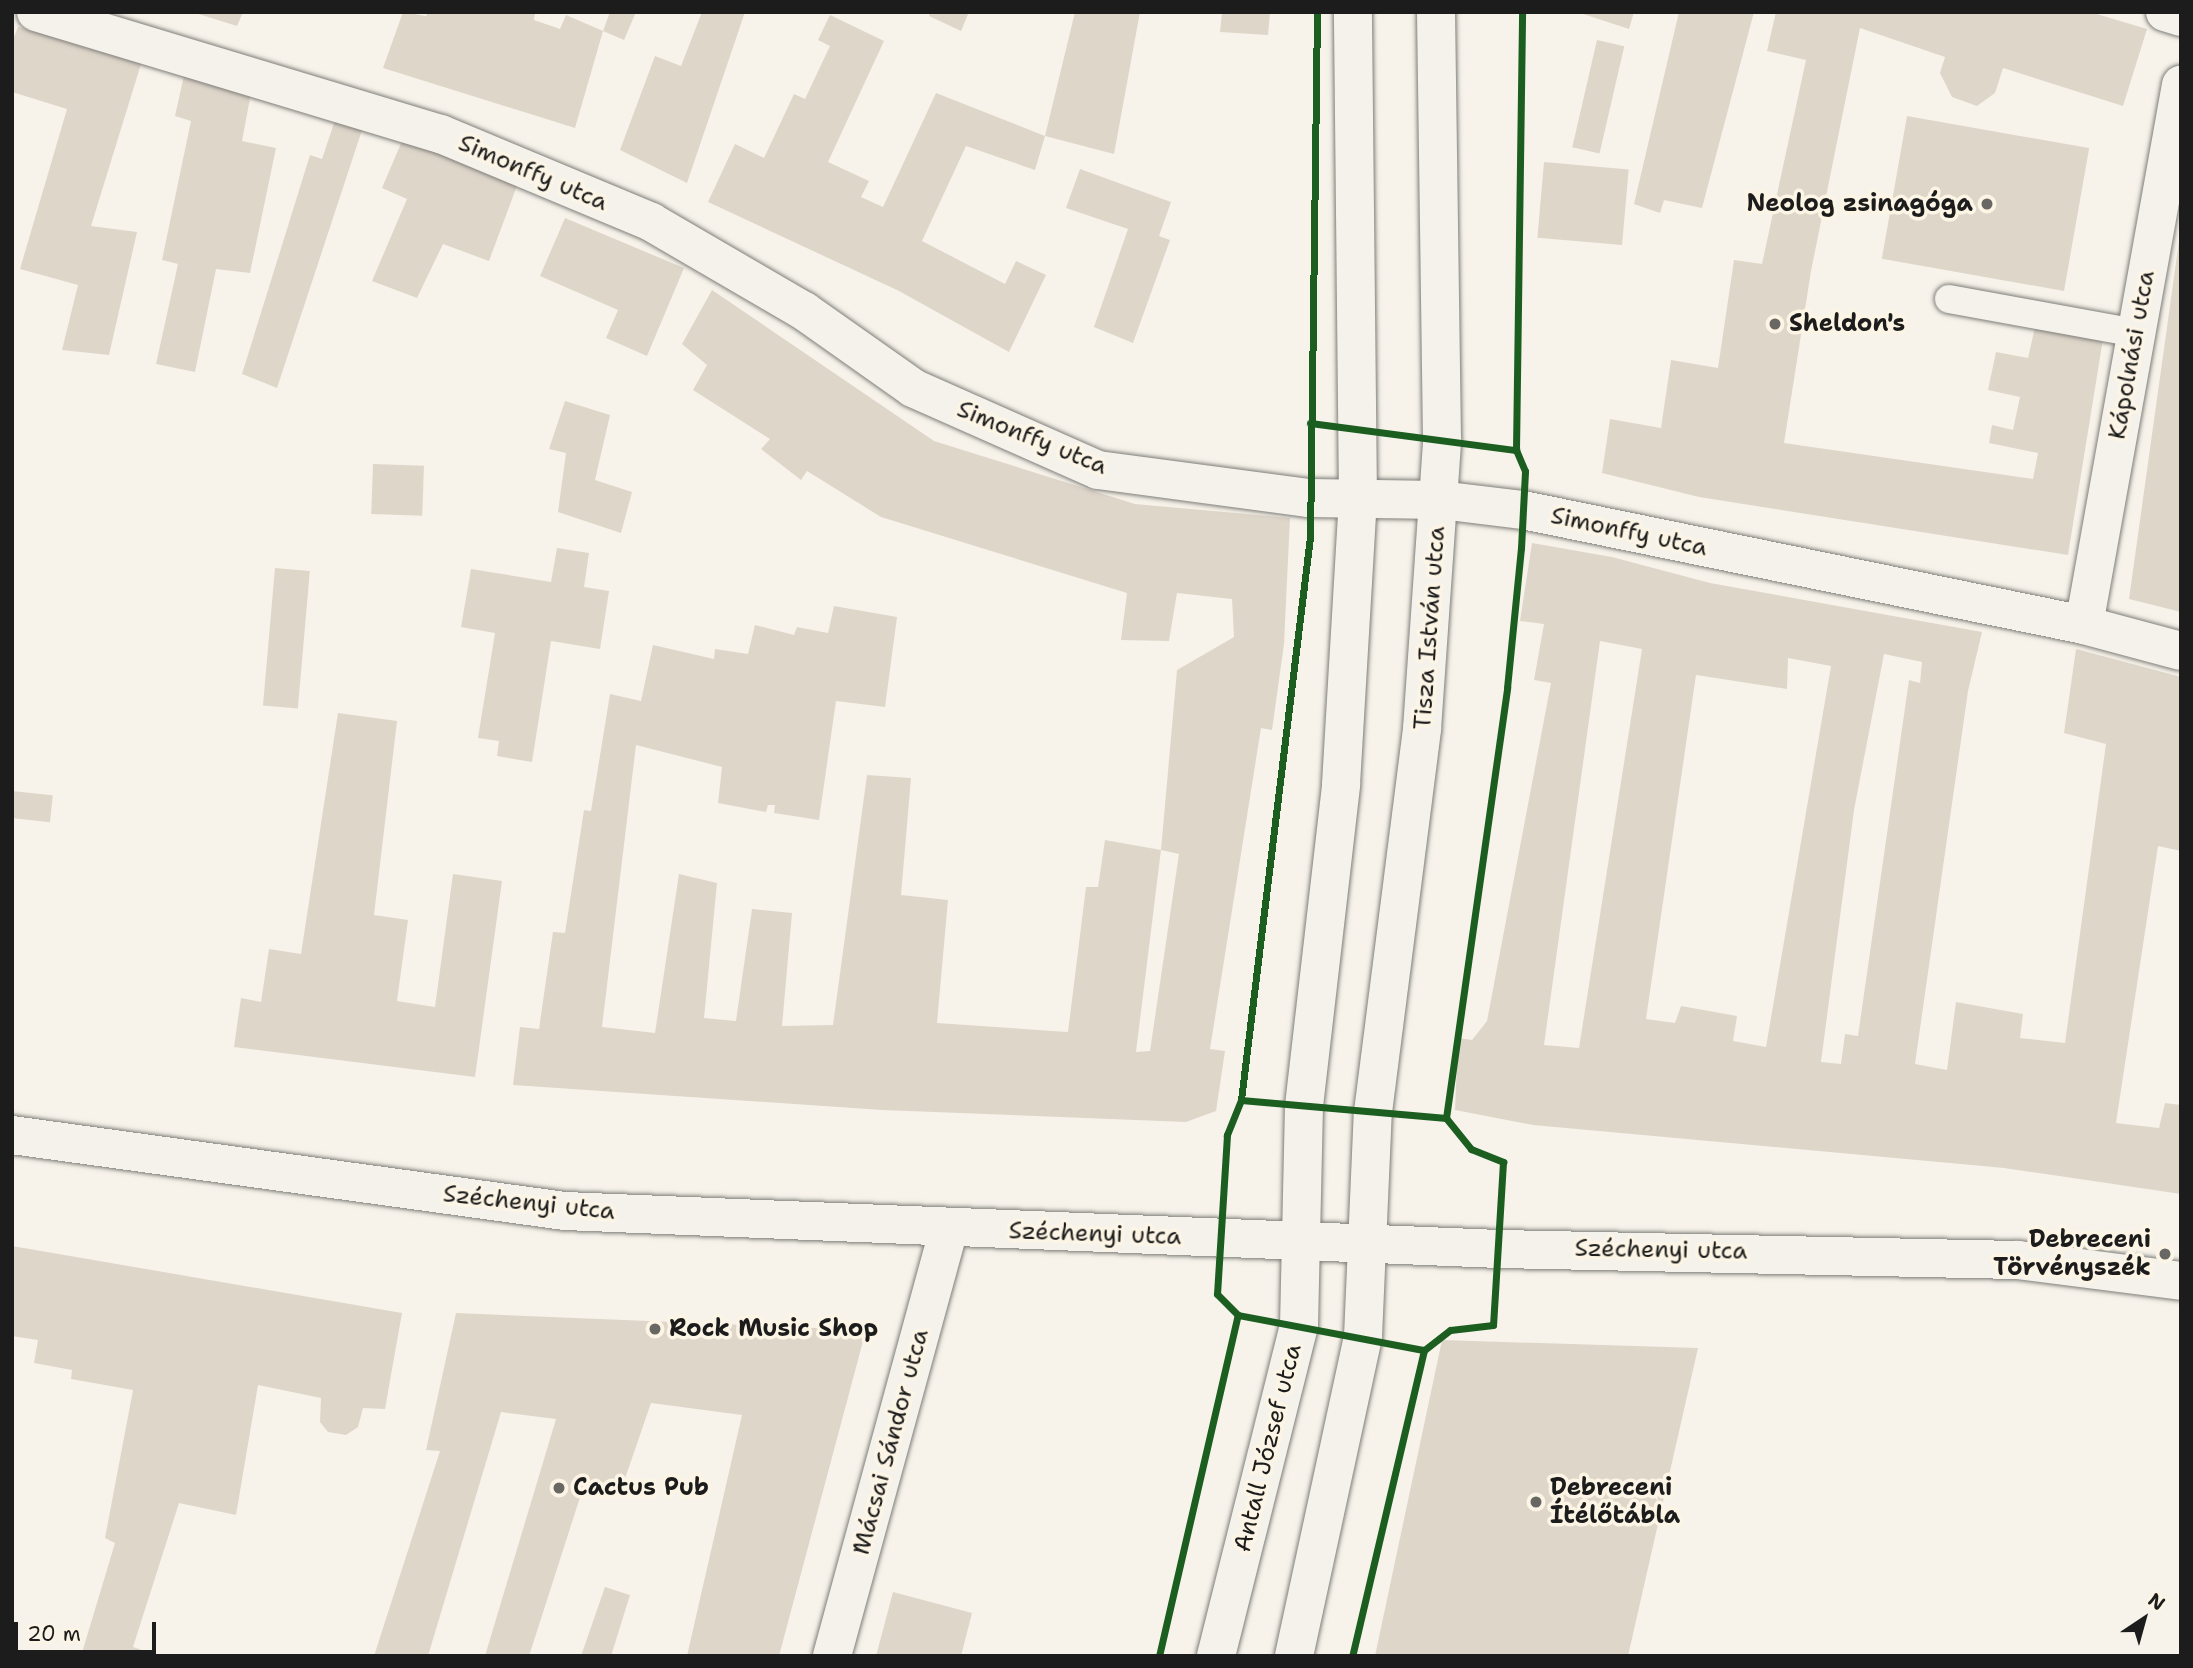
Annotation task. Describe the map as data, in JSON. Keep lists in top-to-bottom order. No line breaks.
{"streets":{"street":["Simonffy utca","Kápolnási utca","Tisza István utca","Széchenyi utca","Mácsai Sándor utca","Antall József utca"]},"crossings":[["Simonffy utca","Kápolnási utca"],["Simonffy utca","Tisza István utca"],["Tisza István utca","Széchenyi utca"],["Széchenyi utca","Mácsai Sándor utca"],["Széchenyi utca","Antall József utca"]],"places":["Neolog zsinagóga","Sheldon's","Debreceni Törvényszék","Rock Music Shop","Cactus Pub","Debreceni Ítélőtábla"],"scale_bar":"20 m","north":"top right"}
